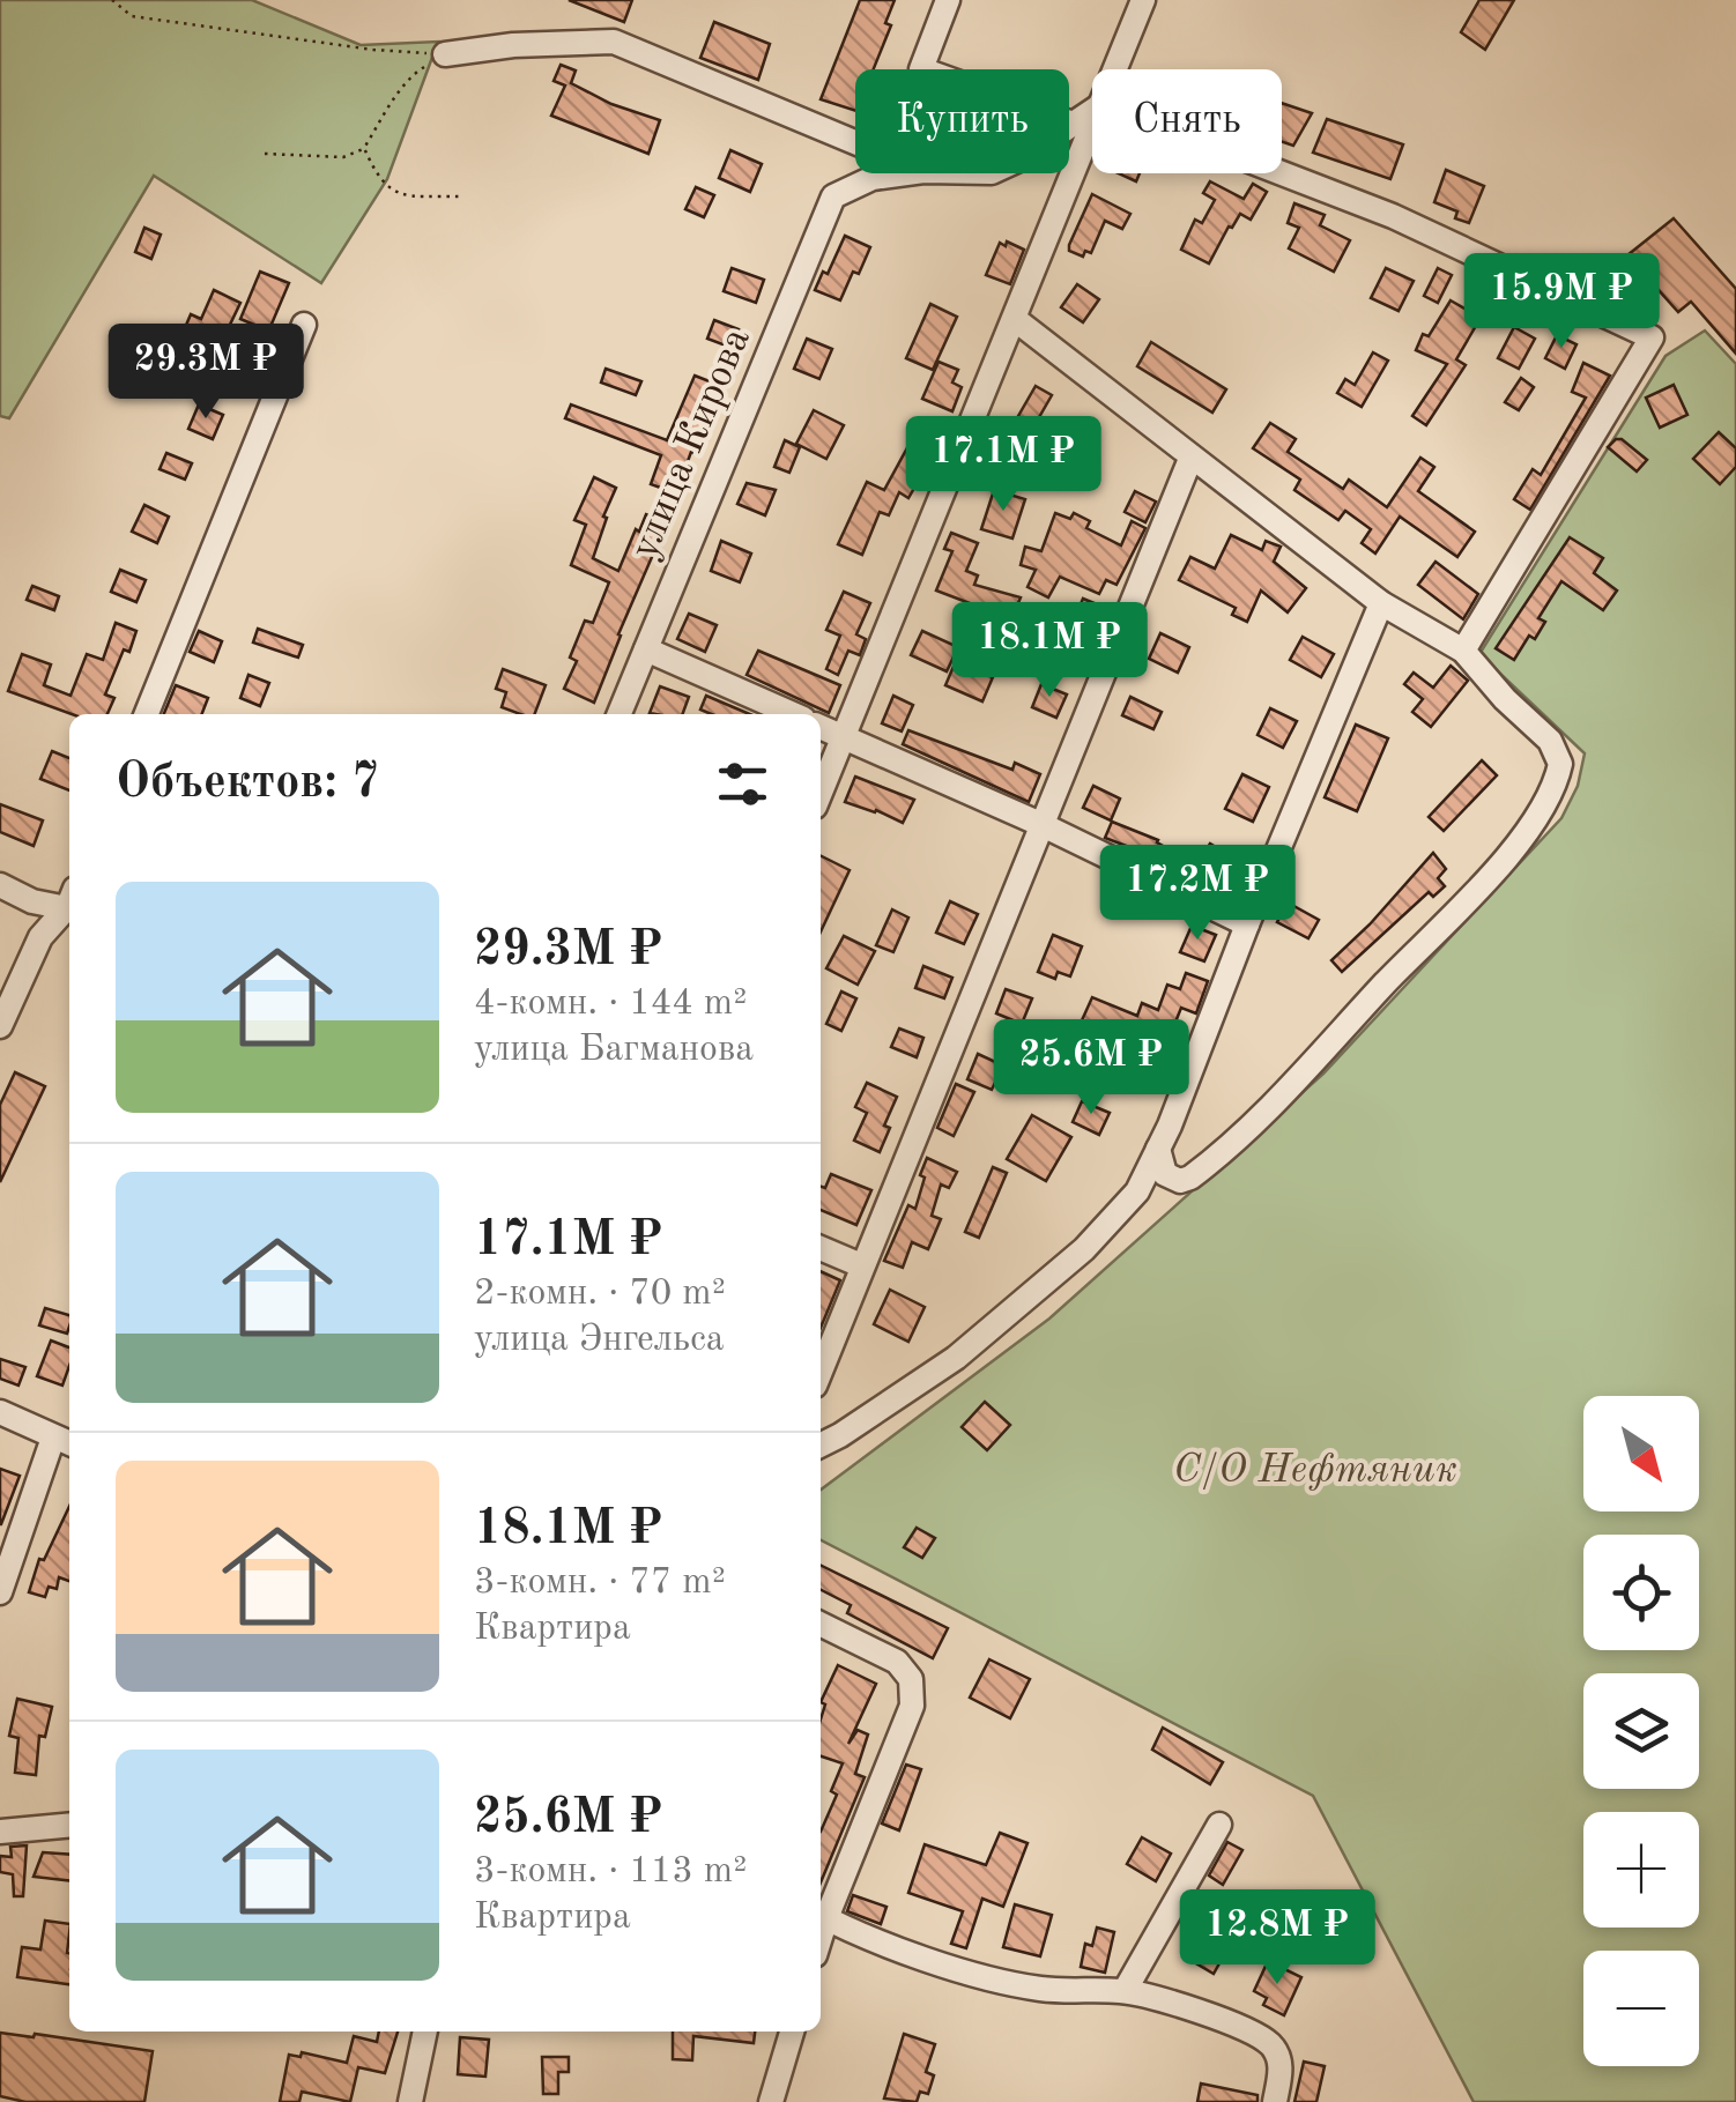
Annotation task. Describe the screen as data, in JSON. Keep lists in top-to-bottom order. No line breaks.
{"streets":{"street":["улица Кирова"]},"parks":["С/О Нефтяник"],"north":"bottom right","page":{"chip":["Купить","Снять"],"price":["15.9M ₽","29.3M ₽","17.1M ₽","18.1M ₽","17.2M ₽","25.6M ₽","12.8M ₽"],"heading":"Объектов: 7","list":[{"name":"29.3M ₽","note":"4-комн. · 144 m² · улица Багманова"},{"name":"17.1M ₽","note":"2-комн. · 70 m² · улица Энгельса"},{"name":"18.1M ₽","note":"3-комн. · 77 m² · Квартира"},{"name":"25.6M ₽","note":"3-комн. · 113 m² · Квартира"}],"map_buttons":["+","−"]}}
